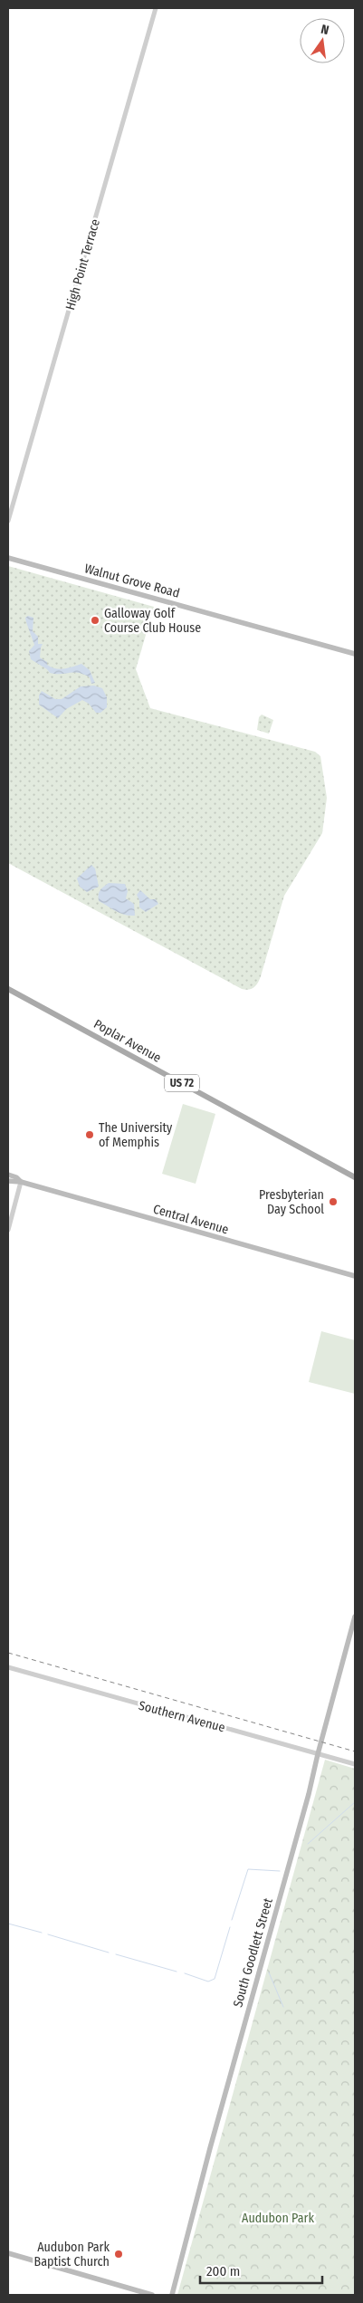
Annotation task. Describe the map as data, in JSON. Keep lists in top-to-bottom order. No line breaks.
{"streets":{"main road":["Walnut Grove Road","Poplar Avenue","US 72","Central Avenue","South Goodlett Street"],"street":["High Point Terrace","Southern Avenue"]},"crossings":[["Southern Avenue","South Goodlett Street"]],"parks":["Audubon Park"],"places":["Galloway Golf Course Club House","The University of Memphis","Presbyterian Day School","Audubon Park Baptist Church"],"scale_bar":"200 m","north":"top"}
